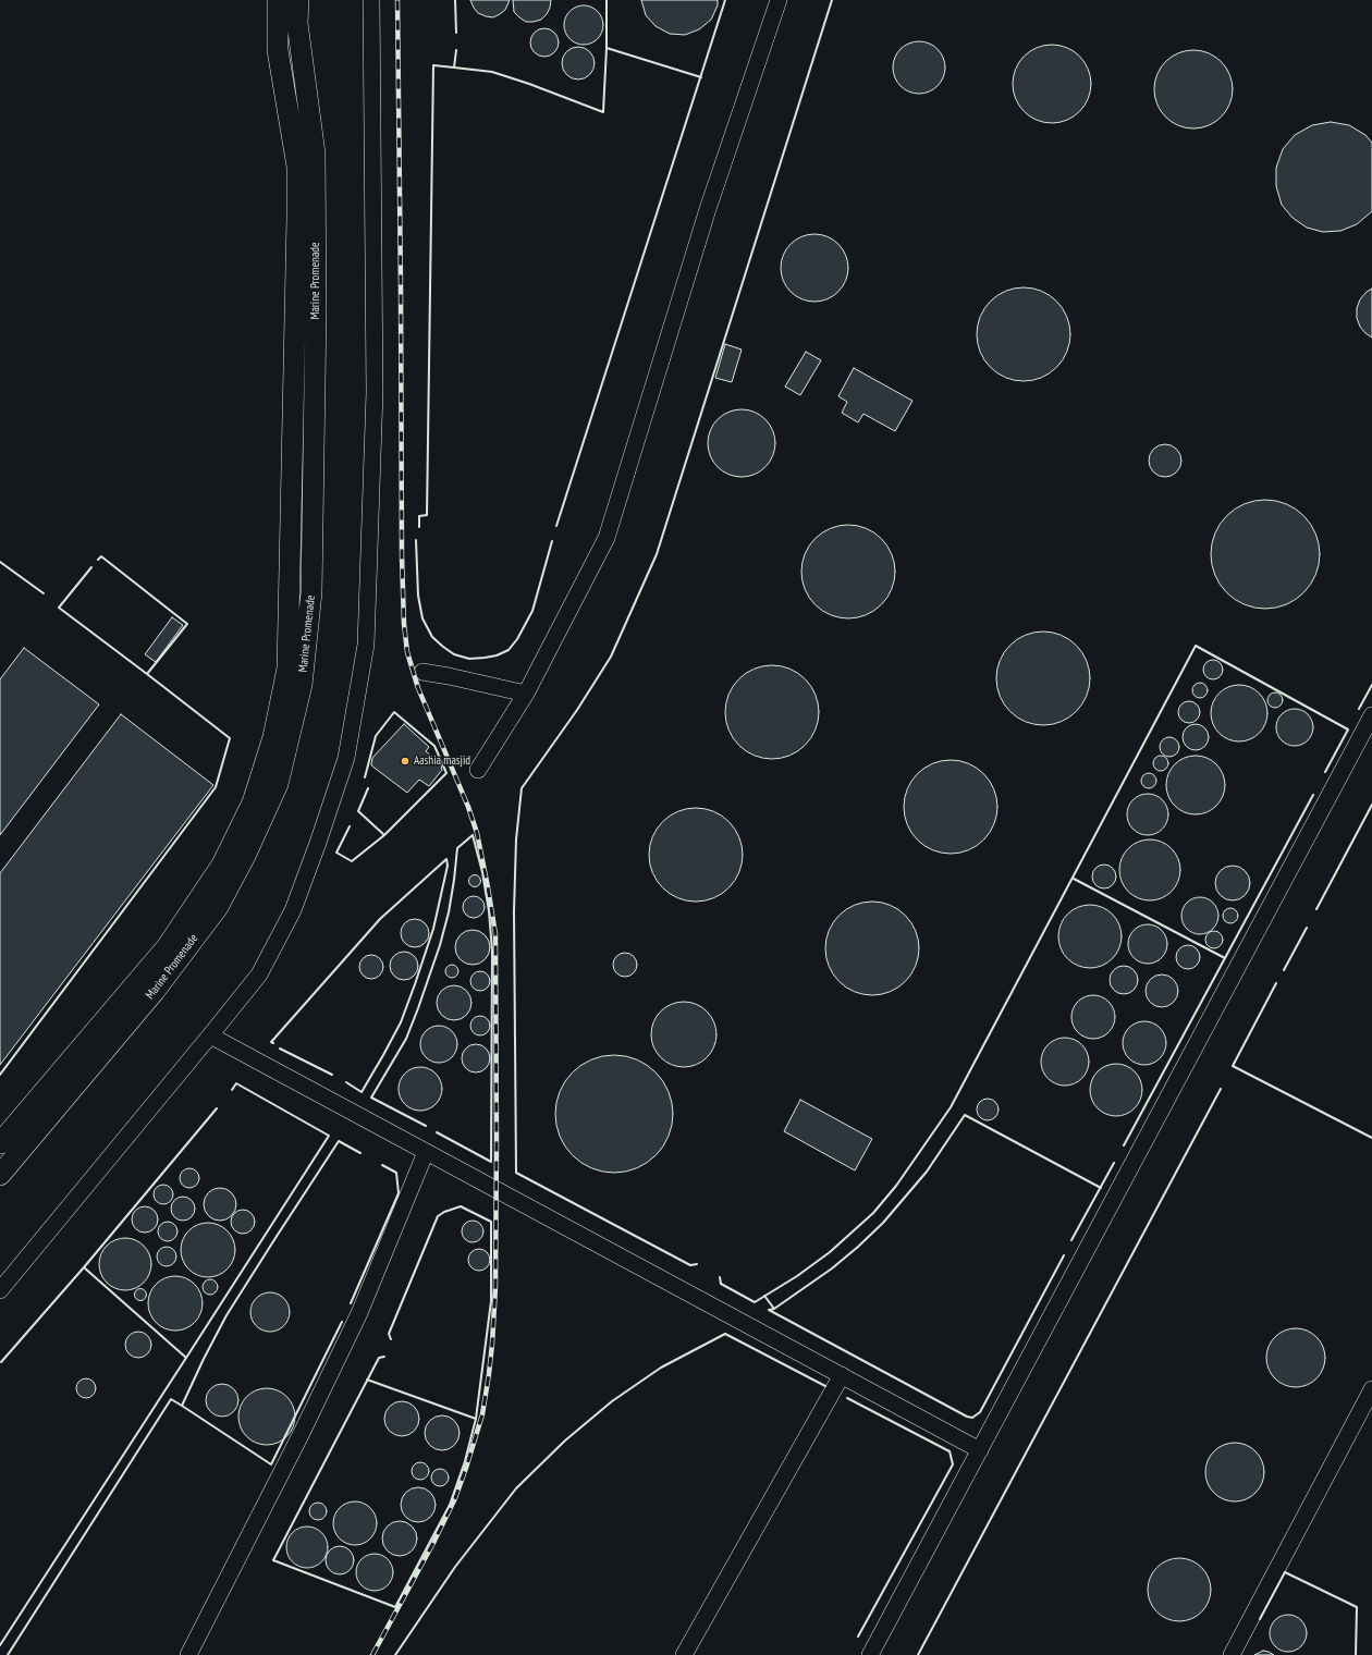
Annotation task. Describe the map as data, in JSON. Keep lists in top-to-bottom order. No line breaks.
{"streets":{"main road":["Marine Promenade"]},"places":["Aashia masjid"]}
